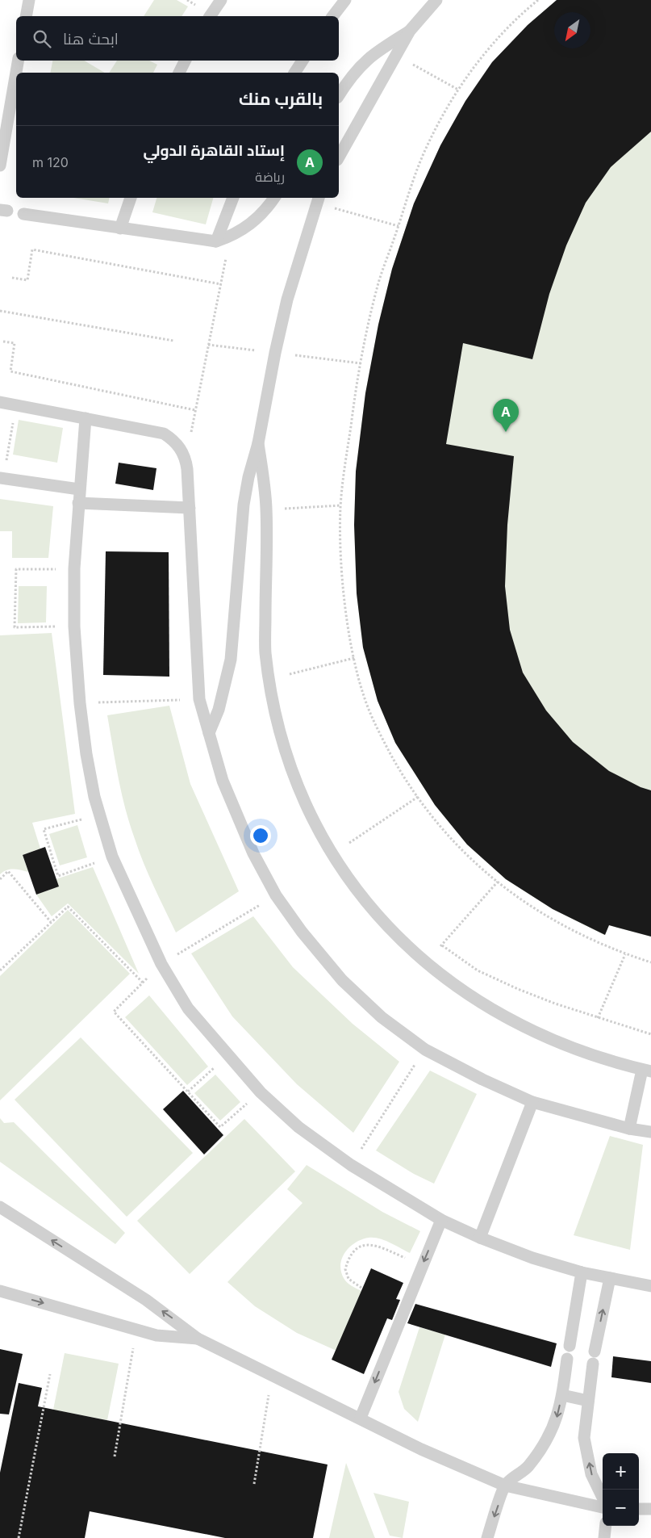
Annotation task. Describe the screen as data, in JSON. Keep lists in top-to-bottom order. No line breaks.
{"north":"bottom left","page":{"search":"ابحث هنا","heading":"بالقرب منك","list":[{"mark":"A","name":"إستاد القاهرة الدولي","note":"رياضة","value":"120 m"}],"pins":"A","map_buttons":["+","−"]}}
